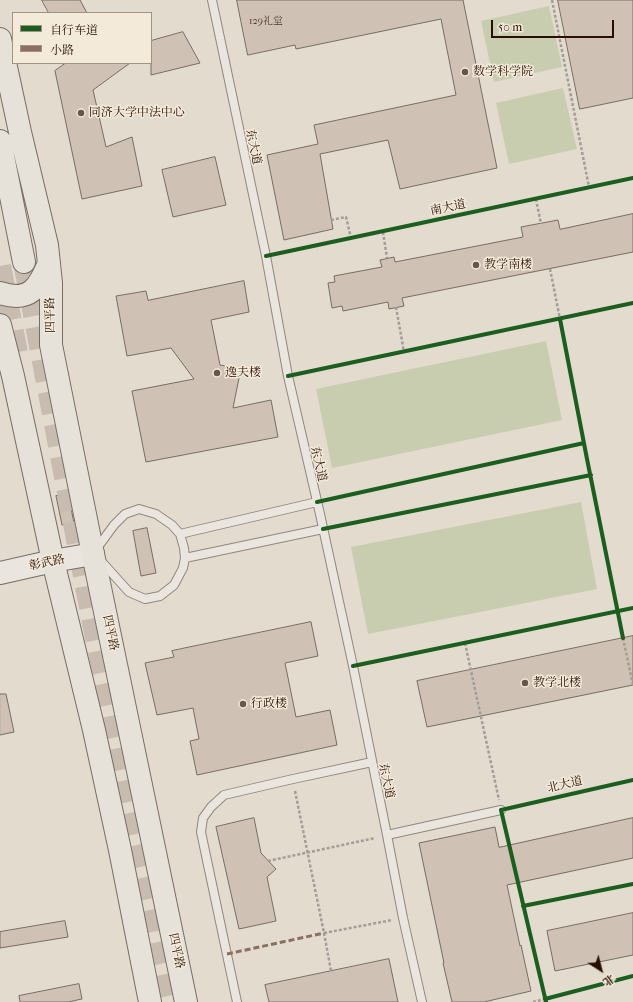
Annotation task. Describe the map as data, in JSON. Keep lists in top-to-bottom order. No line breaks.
{"streets":{"main road":["四平路"],"street":["彰武路"],"lane":["东大道"],"cycle path":["南大道","北大道"]},"crossings":[["四平路","彰武路"]],"places":["数学科学院","同济大学中法中心","教学南楼","逸夫楼","教学北楼","行政楼"],"house_numbers":["129礼堂"],"legend":["自行车道","小路"],"scale_bar":"50 m","north":"bottom right"}
